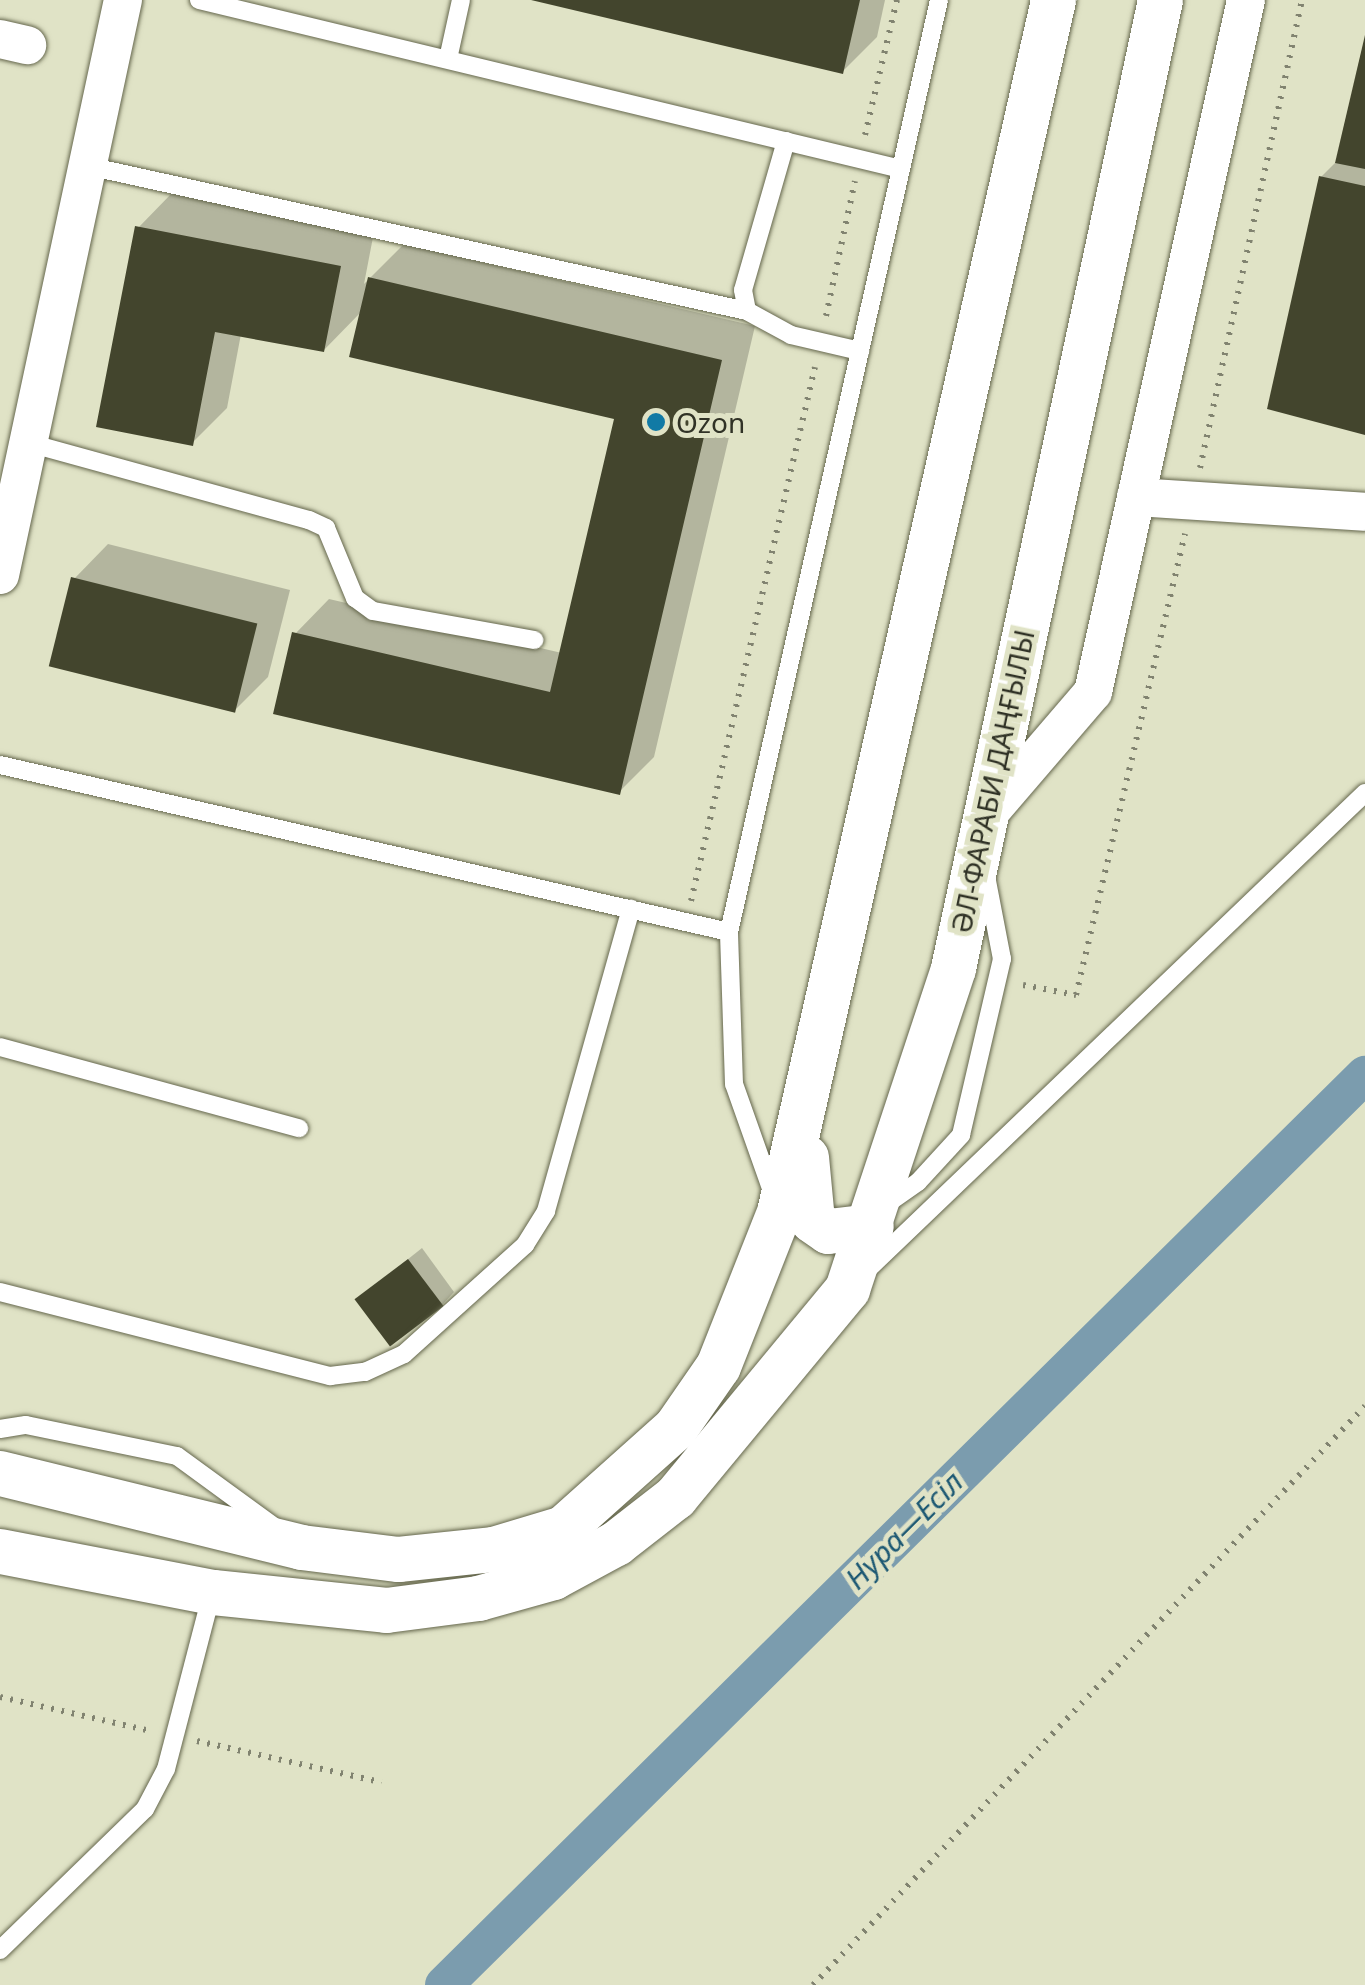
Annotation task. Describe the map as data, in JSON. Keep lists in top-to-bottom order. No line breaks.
{"streets":{"street":["ӘЛ-ФАРАБИ ДАҢҒЫЛЫ"]},"water":["Нура—Есіл"],"places":["Ozon"]}
